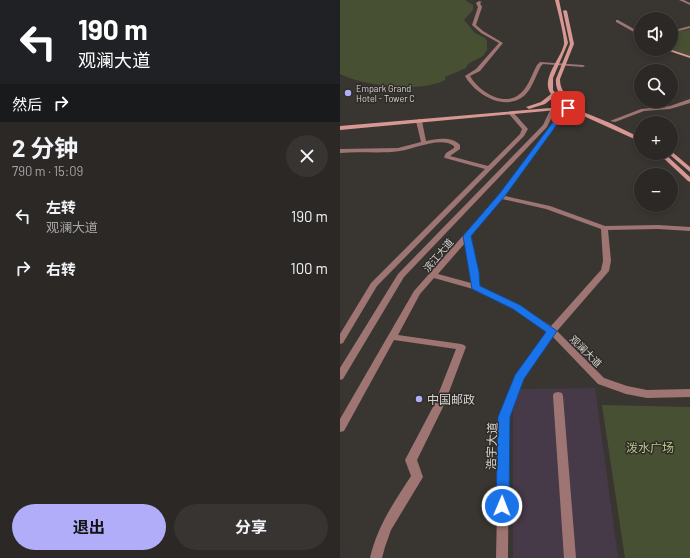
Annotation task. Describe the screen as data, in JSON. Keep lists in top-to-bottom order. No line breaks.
{"streets":{"street":["滨江大道","观澜大道","浩宇大道"]},"crossings":[["滨江大道","观澜大道"],["滨江大道","浩宇大道"],["观澜大道","浩宇大道"]],"parks":["泼水广场"],"places":["Empark Grand Hotel - Tower C","中国邮政"],"page":{"turn":["190 m","观澜大道"],"map_buttons":["+","−"],"then":"然后","heading":["2 分钟","790 m · 15:09"],"list":[{"name":"左转","note":"观澜大道","value":"190 m"},{"name":"右转","value":"100 m"}],"buttons":["退出","分享"]}}
